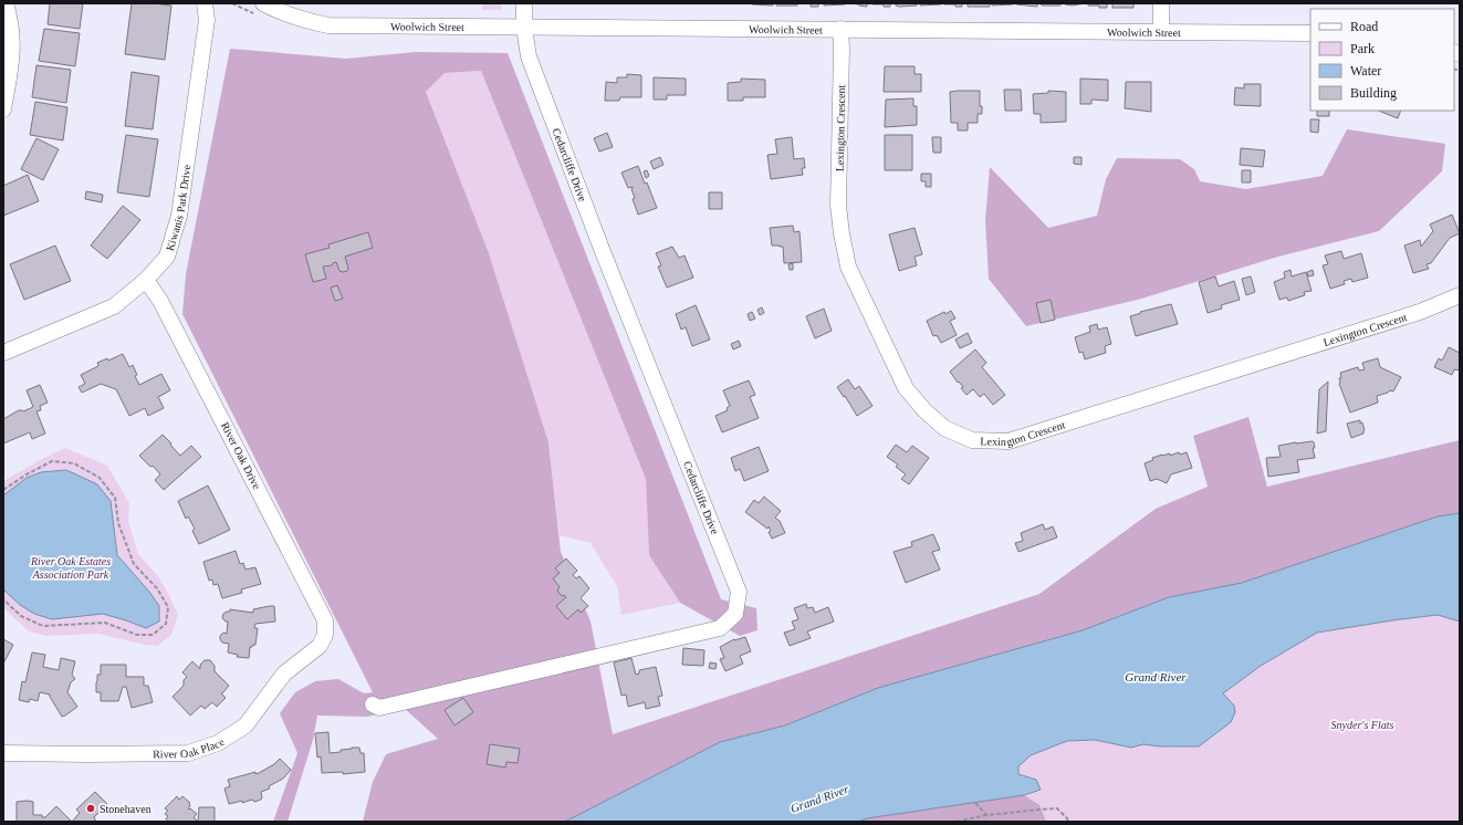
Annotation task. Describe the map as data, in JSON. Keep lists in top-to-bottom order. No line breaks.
{"streets":{"street":["Woolwich Street","Lexington Crescent","Cedarcliffe Drive","Kiwanis Park Drive","River Oak Drive","River Oak Place"]},"crossings":[["Woolwich Street","Lexington Crescent"],["Woolwich Street","Cedarcliffe Drive"],["Kiwanis Park Drive","River Oak Drive"],["River Oak Drive","River Oak Place"]],"water":["Grand River"],"parks":["River Oak Estates Association Park","Snyder's Flats"],"places":["Stonehaven"],"legend":["Road","Park","Water","Building"]}
